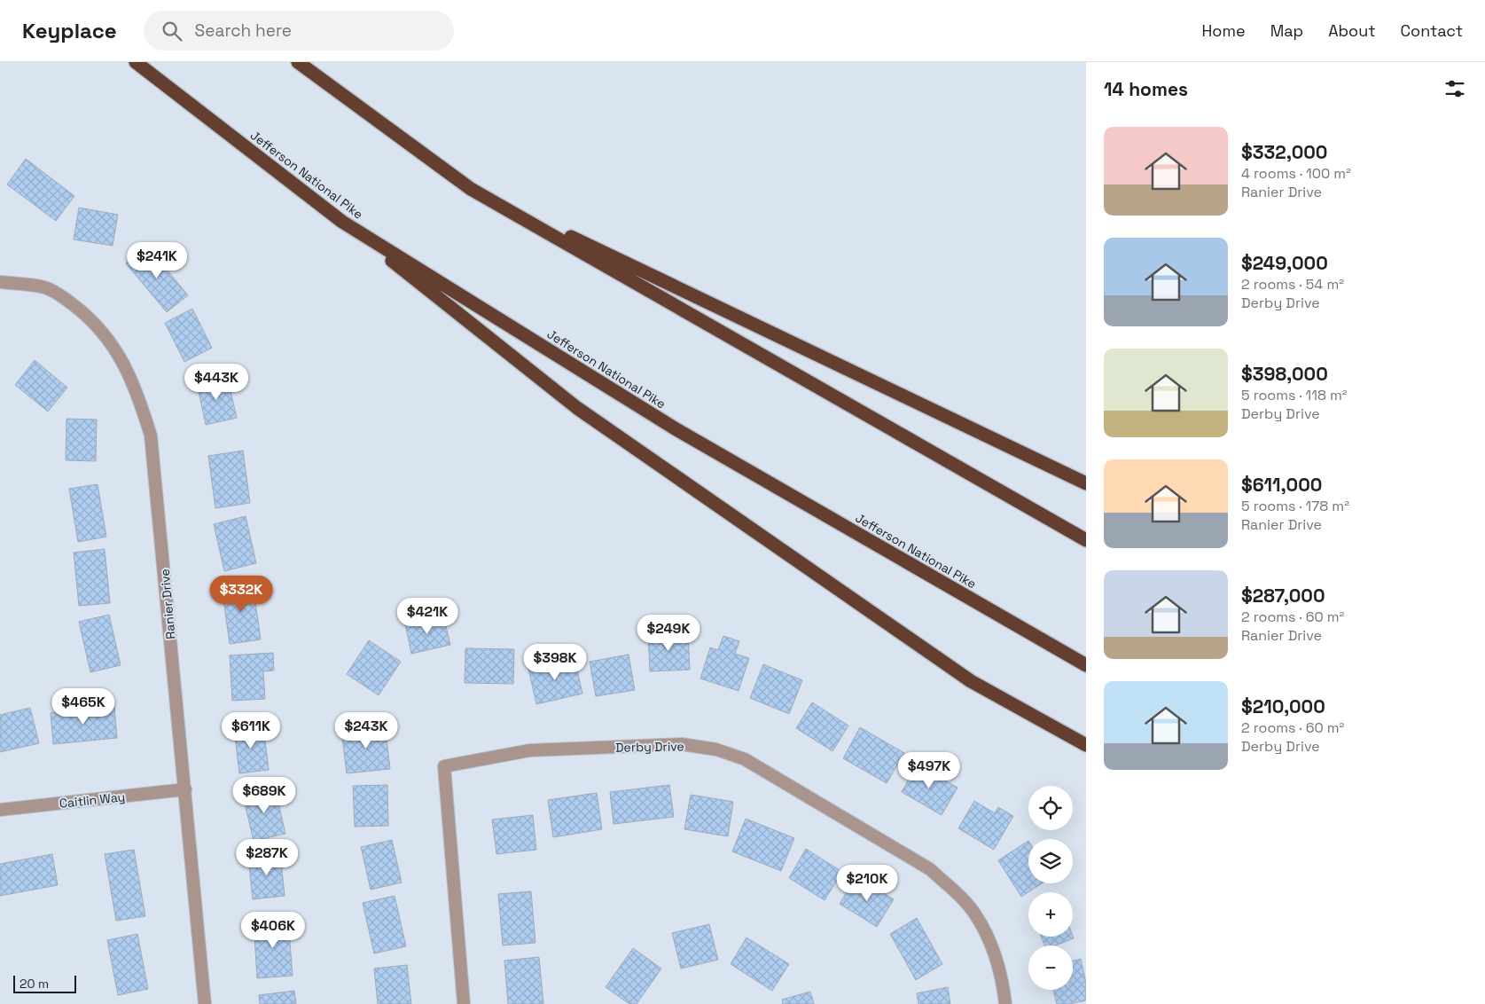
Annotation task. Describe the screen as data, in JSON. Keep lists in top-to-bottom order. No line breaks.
{"streets":{"highway":["Jefferson National Pike"],"street":["Ranier Drive","Derby Drive","Caitlin Way"]},"crossings":[["Ranier Drive","Caitlin Way"]],"scale_bar":"20 m","page":{"header":"Keyplace","search":"Search here","nav":["Home","Map","About","Contact"],"heading":"14 homes","list":[{"name":"$332,000","note":"4 rooms · 100 m² · Ranier Drive"},{"name":"$249,000","note":"2 rooms · 54 m² · Derby Drive"},{"name":"$398,000","note":"5 rooms · 118 m² · Derby Drive"},{"name":"$611,000","note":"5 rooms · 178 m² · Ranier Drive"},{"name":"$287,000","note":"2 rooms · 60 m² · Ranier Drive"},{"name":"$210,000","note":"2 rooms · 60 m² · Derby Drive"}],"price":["$241K","$443K","$332K","$421K","$249K","$398K","$465K","$611K","$243K","$497K","$689K","$287K","$210K","$406K"],"map_buttons":["+","−"],"scale":"20 m"}}
